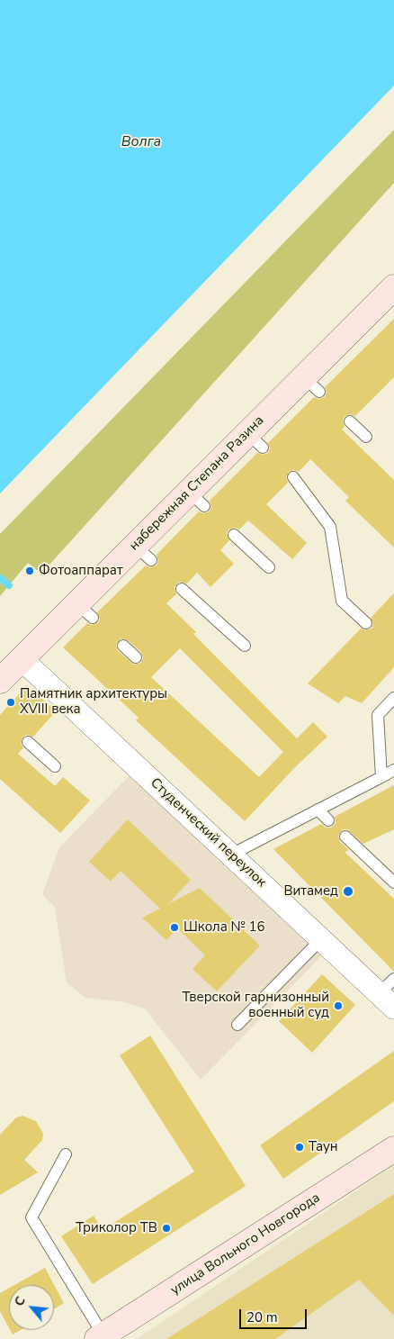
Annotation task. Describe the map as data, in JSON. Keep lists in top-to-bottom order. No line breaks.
{"streets":{"street":["набережная Степана Разина","Студенческий переулок","улица Вольного Новгорода"]},"crossings":[["набережная Степана Разина","Студенческий переулок"]],"water":["Волга"],"places":["Фотоаппарат","Памятник архитектуры XVIII века","Витамед","Школа № 16","Тверской гарнизонный военный суд","Таун","Триколор ТВ"],"scale_bar":"20 m","north":"top left"}
